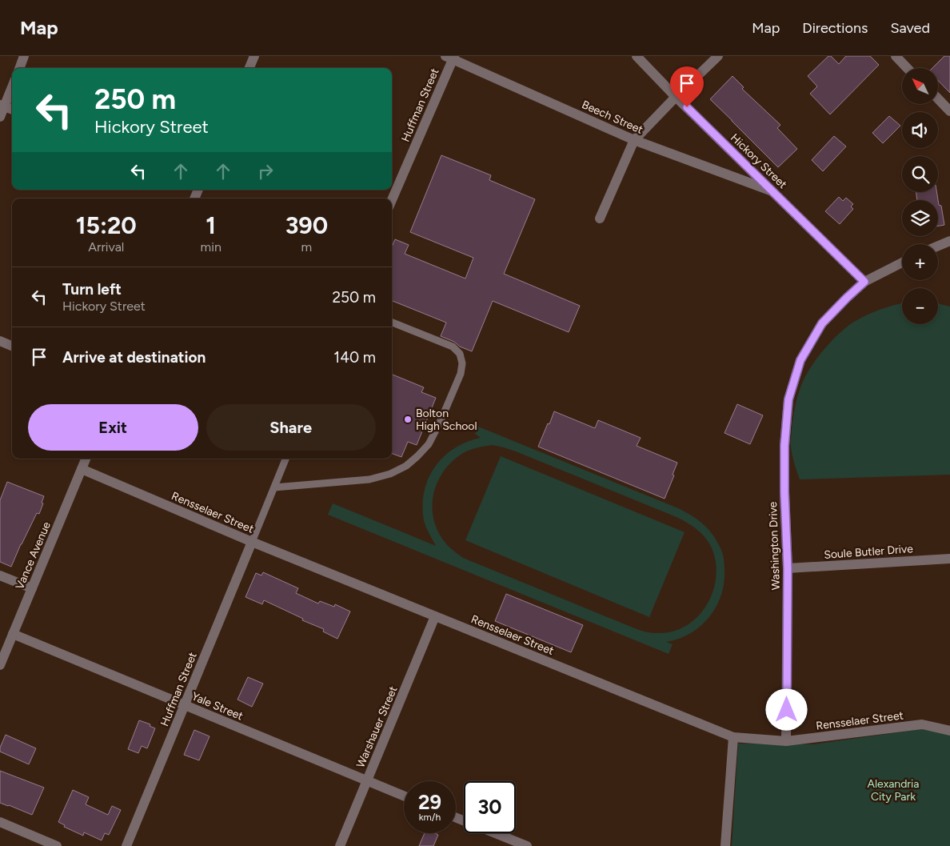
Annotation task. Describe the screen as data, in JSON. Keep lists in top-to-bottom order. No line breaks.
{"streets":{"street":["Huffman Street","Beech Street","Hickory Street","Rensselaer Street","Washington Drive","Soule Butler Drive","Vance Avenue","Yale Street","Warshauer Street"]},"crossings":[["Huffman Street","Beech Street"],["Huffman Street","Rensselaer Street"],["Huffman Street","Yale Street"],["Beech Street","Hickory Street"],["Hickory Street","Washington Drive"],["Rensselaer Street","Washington Drive"],["Rensselaer Street","Vance Avenue"],["Rensselaer Street","Warshauer Street"],["Washington Drive","Soule Butler Drive"],["Vance Avenue","Yale Street"],["Yale Street","Warshauer Street"]],"parks":["Alexandria City Park"],"places":["Bolton High School"],"north":"top left","page":{"header":"Map","nav":["Map","Directions","Saved"],"map_buttons":["+","−"],"turn":["250 m","Hickory Street"],"eta":["15:20","Arrival","1","min","390","m"],"list":[{"name":"Turn left","note":"Hickory Street","value":"250 m"},{"name":"Arrive at destination","value":"140 m"}],"buttons":["Exit","Share"],"speed":"29 km/h","limit":"30"}}
